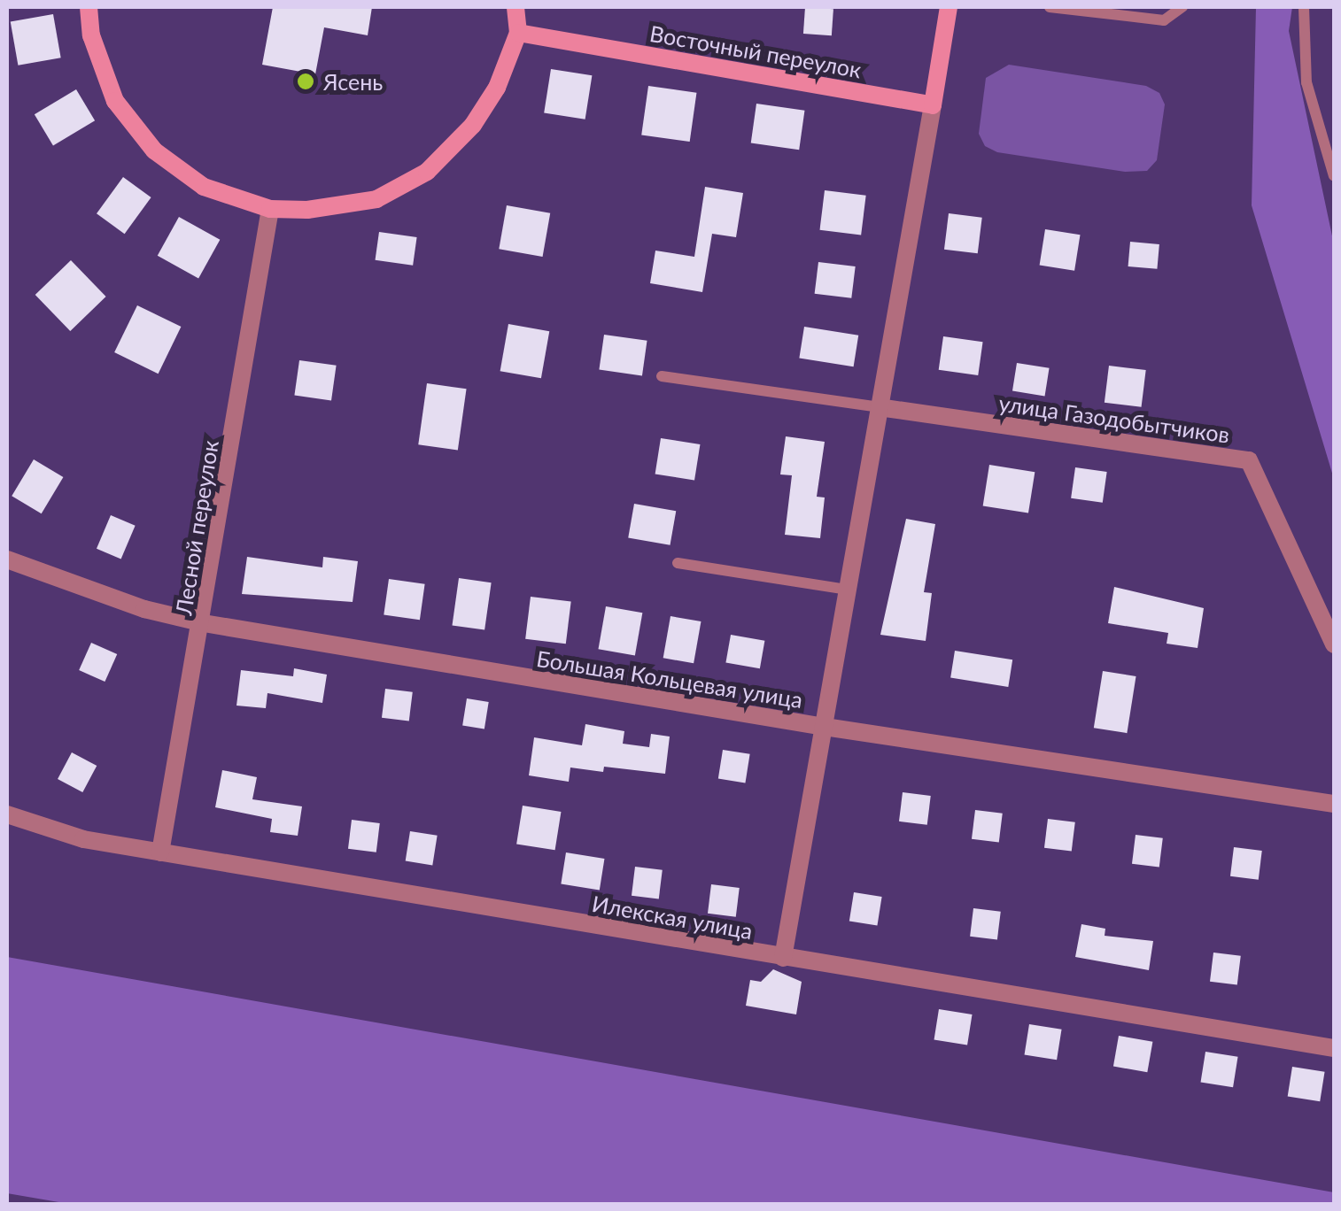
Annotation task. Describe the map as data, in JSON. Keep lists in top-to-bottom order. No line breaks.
{"streets":{"street":["Восточный переулок","улица Газодобытчиков","Лесной переулок","Большая Кольцевая улица","Илекская улица"]},"crossings":[["Лесной переулок","Большая Кольцевая улица"],["Лесной переулок","Илекская улица"]],"places":["Ясень"]}
